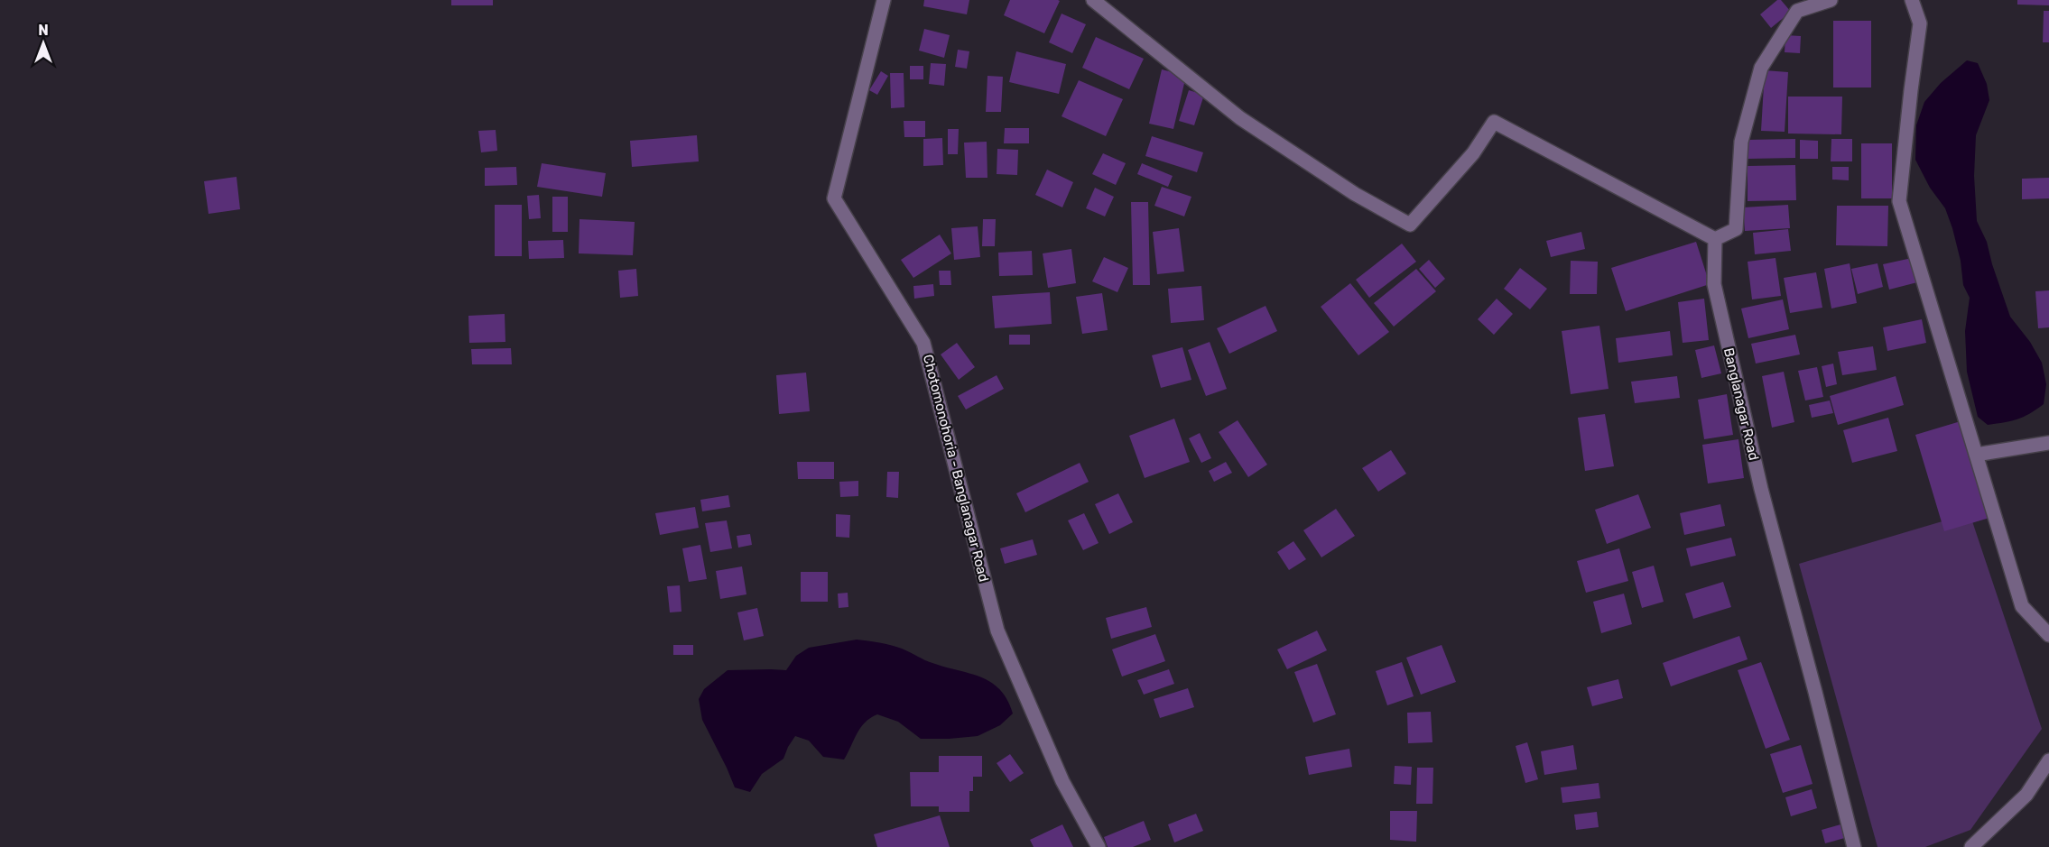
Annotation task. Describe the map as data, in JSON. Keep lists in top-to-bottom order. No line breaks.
{"streets":{"street":["Banglanagar Road","Chotomonohoria - Banglanagar Road"]},"north":"top"}
